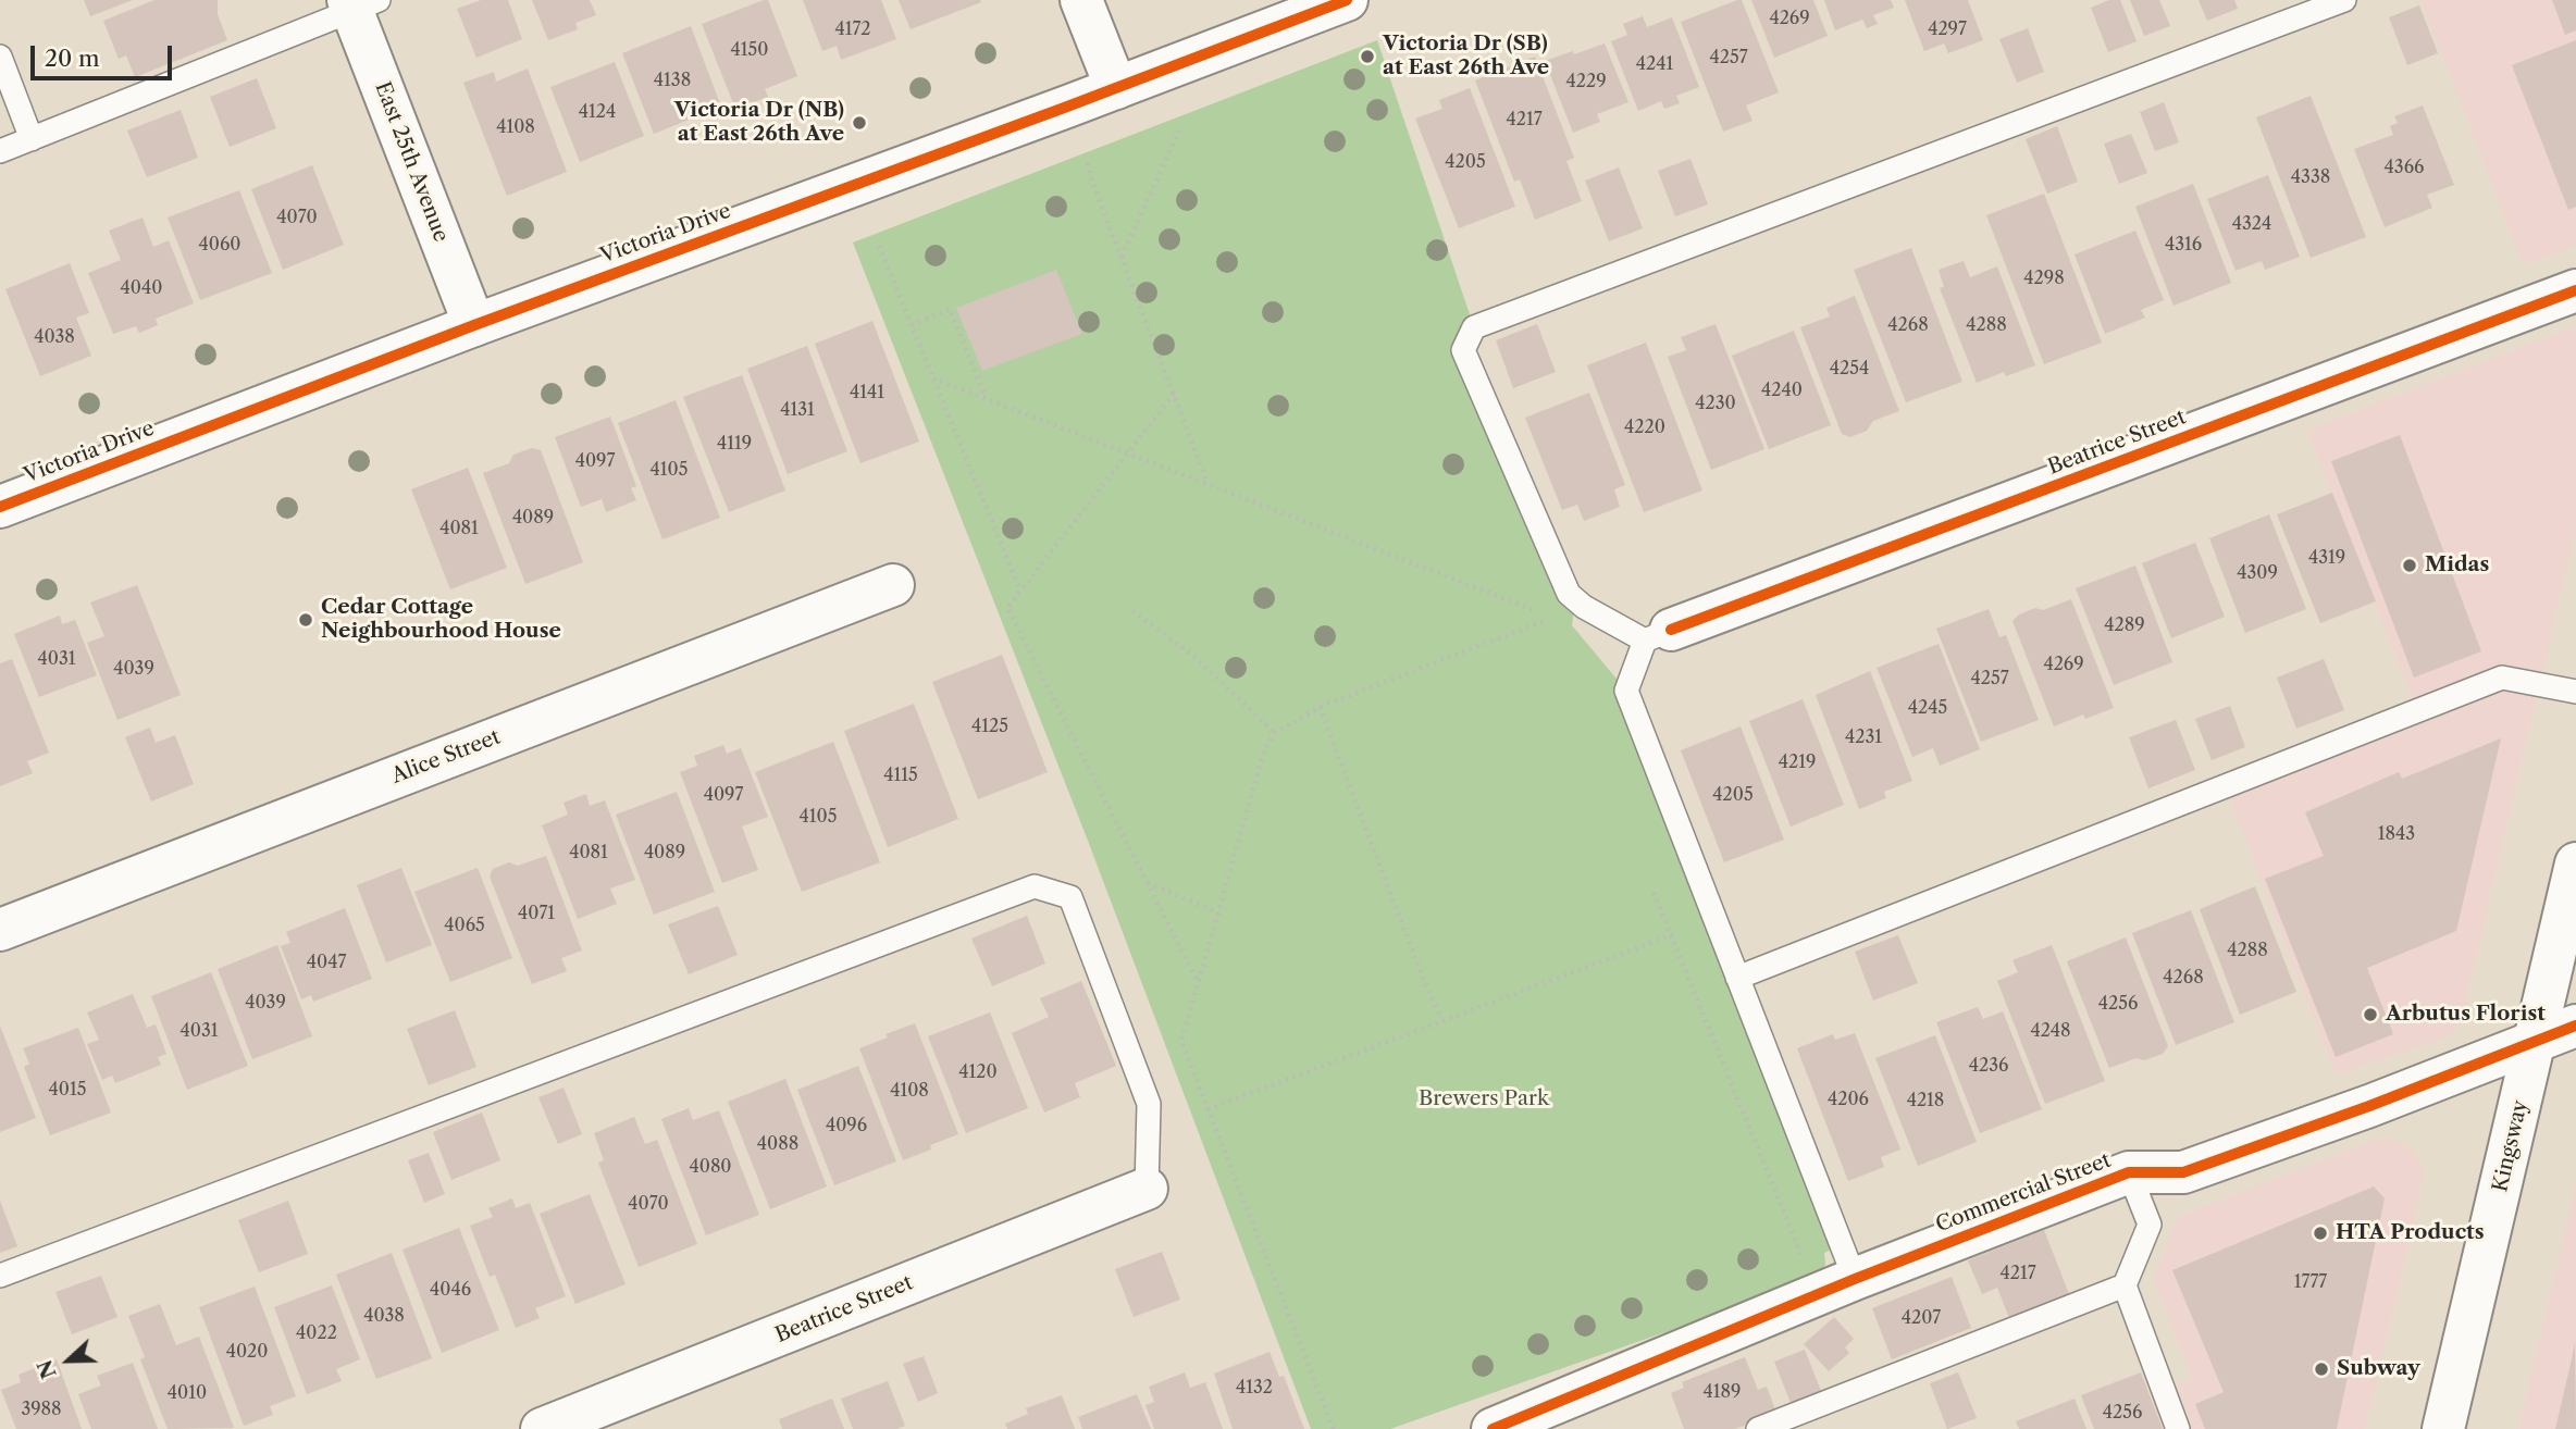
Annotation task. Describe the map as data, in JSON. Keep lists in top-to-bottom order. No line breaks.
{"streets":{"street":["East 25th Avenue","Victoria Drive","Beatrice Street","Alice Street","Kingsway","Commercial Street"]},"crossings":[["East 25th Avenue","Victoria Drive"],["Kingsway","Commercial Street"]],"parks":["Brewers Park"],"places":["Victoria Dr (SB) at East 26th Ave","Victoria Dr (NB) at East 26th Ave","Midas","Cedar Cottage Neighbourhood House","Arbutus Florist","HTA Products","Subway"],"house_numbers":["4269","4172","4297","4150","4257","4241","4138","4229","4124","4217","4108","4205","4366","4338","4070","4324","4060","4316","4298","4040","4268","4288","4038","4254","4240","4141","4230","4131","4220","4119","4097","4105","4089","4081","4319","4309","4289","4031","4269","4039","4257","4245","4125","4231","4219","4115","4097","4205","4105","1843","4081","4089","4071","4065","4288","4047","4268","4039","4256","4031","4248","4236","4120","4015","4108","4206","4218","4096","4088","4080","4070","4217","1777","4046","4038","4207","4022","4020","4132","4189","4010","3988","4256"],"scale_bar":"20 m","north":"left"}
